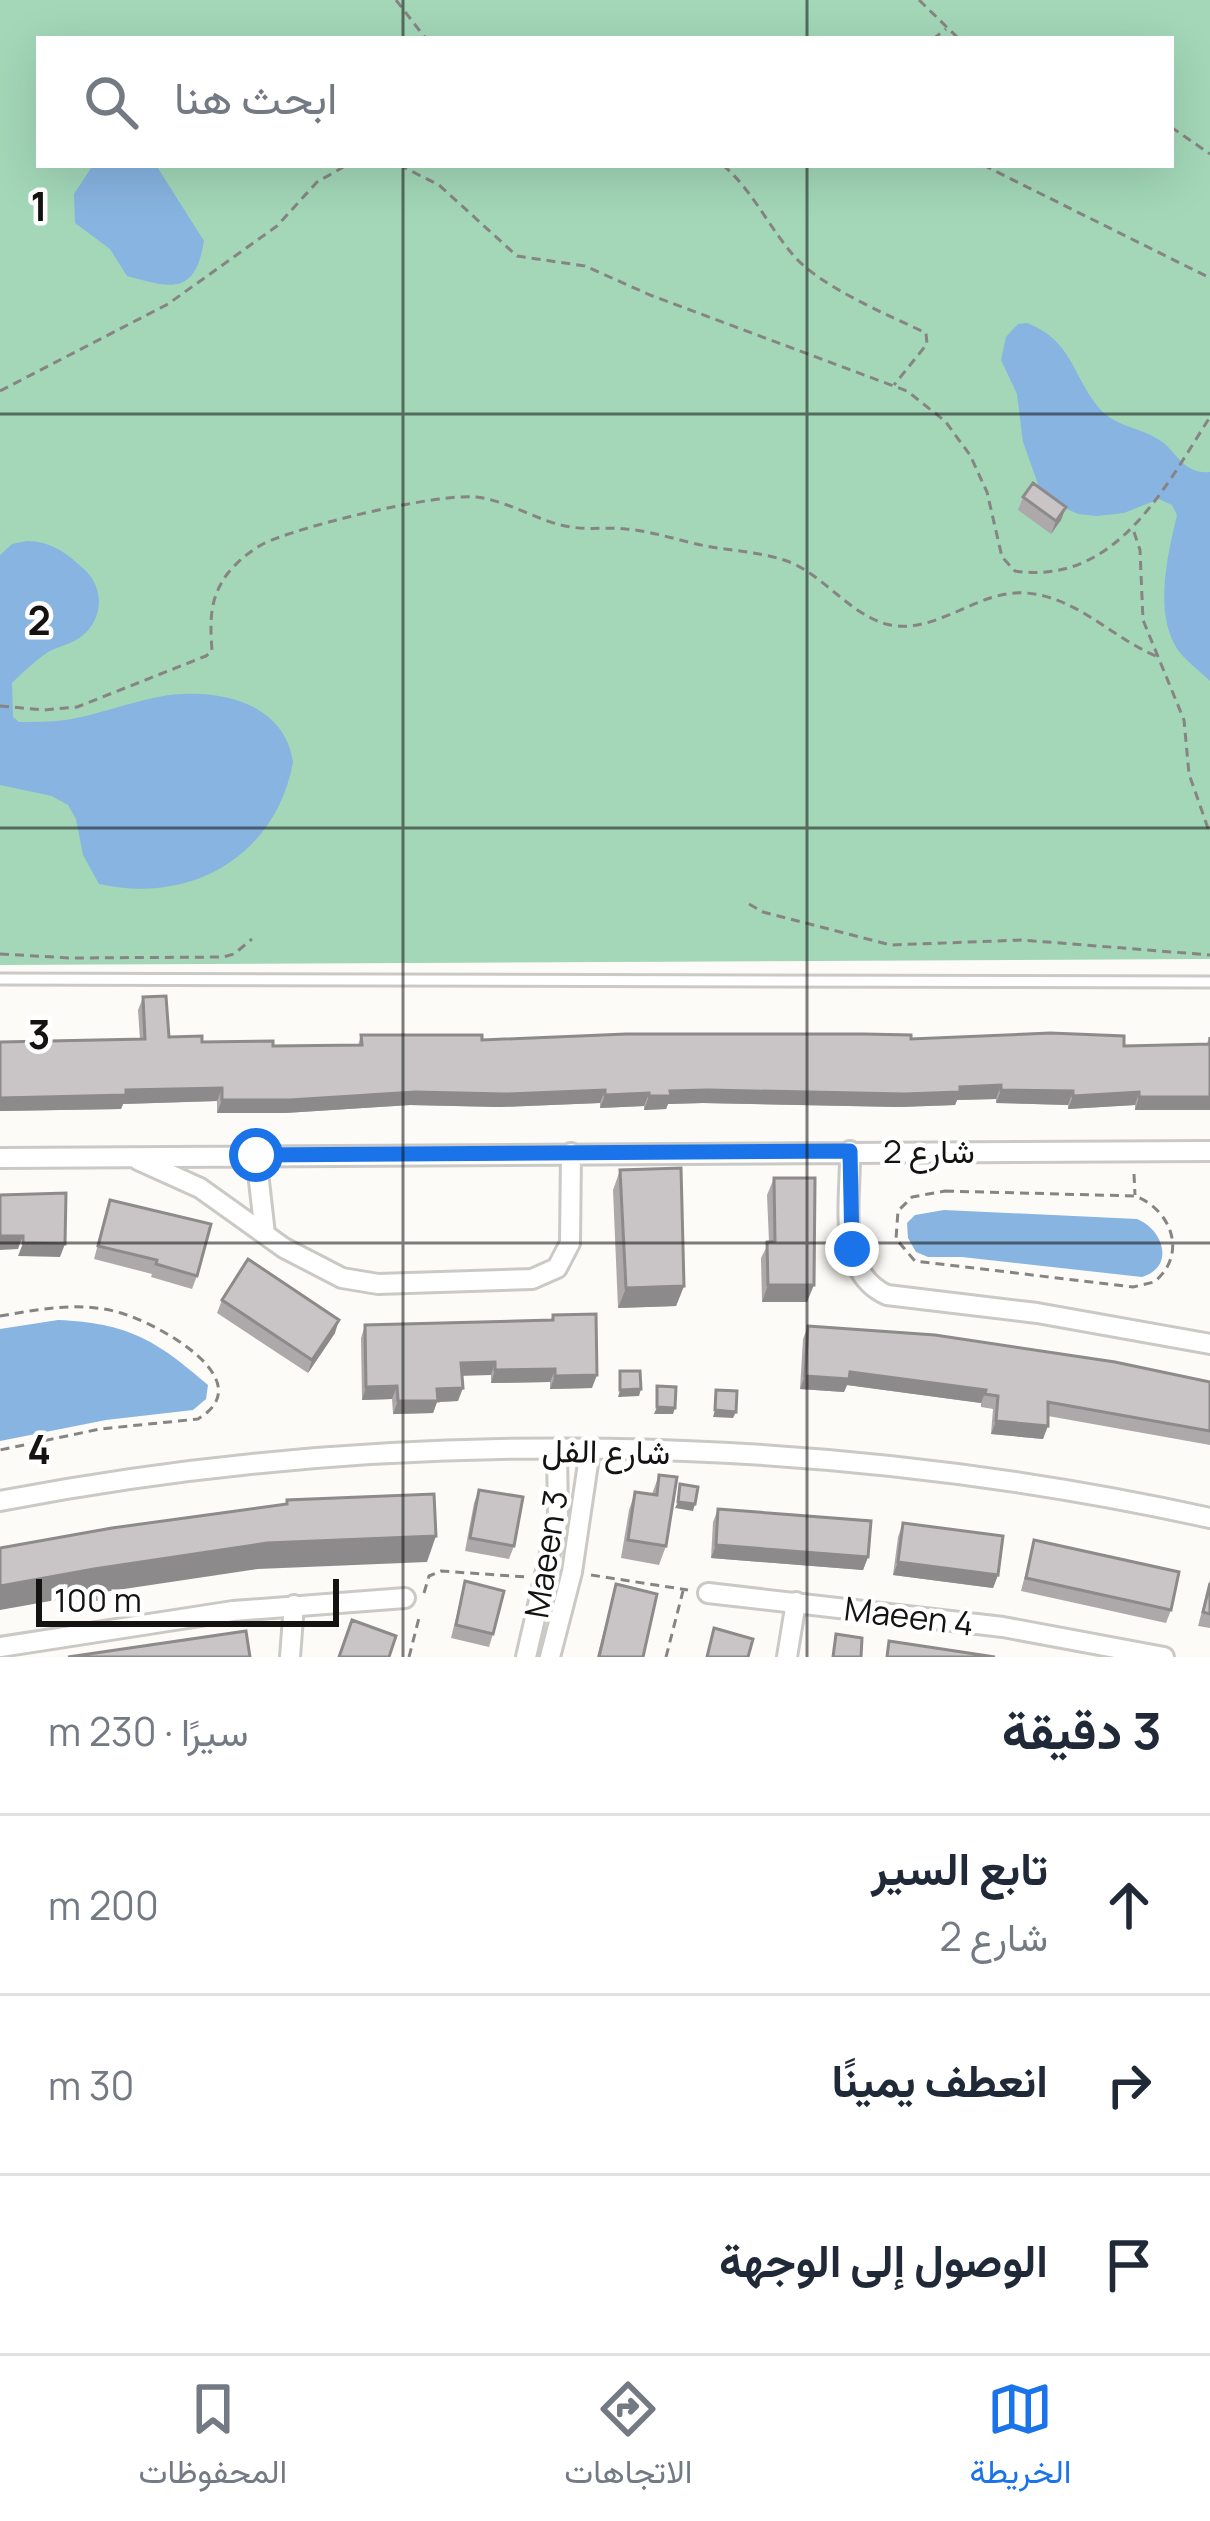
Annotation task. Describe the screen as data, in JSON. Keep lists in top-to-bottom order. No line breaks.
{"streets":{"street":["شارع 2","شارع الفل","Maeen 3","Maeen 4"]},"crossings":[["شارع الفل","Maeen 3"]],"scale_bar":"100 m","page":{"search":"ابحث هنا","scale":"100 m","heading":["3 دقيقة","سيرًا · 230 m"],"list":[["تابع السير","شارع 2","200 m"],["انعطف يمينًا","30 m"],"الوصول إلى الوجهة"],"nav":["الخريطة","الاتجاهات","المحفوظات"]},"grid":{"rows":["1","2","3","4"]}}
